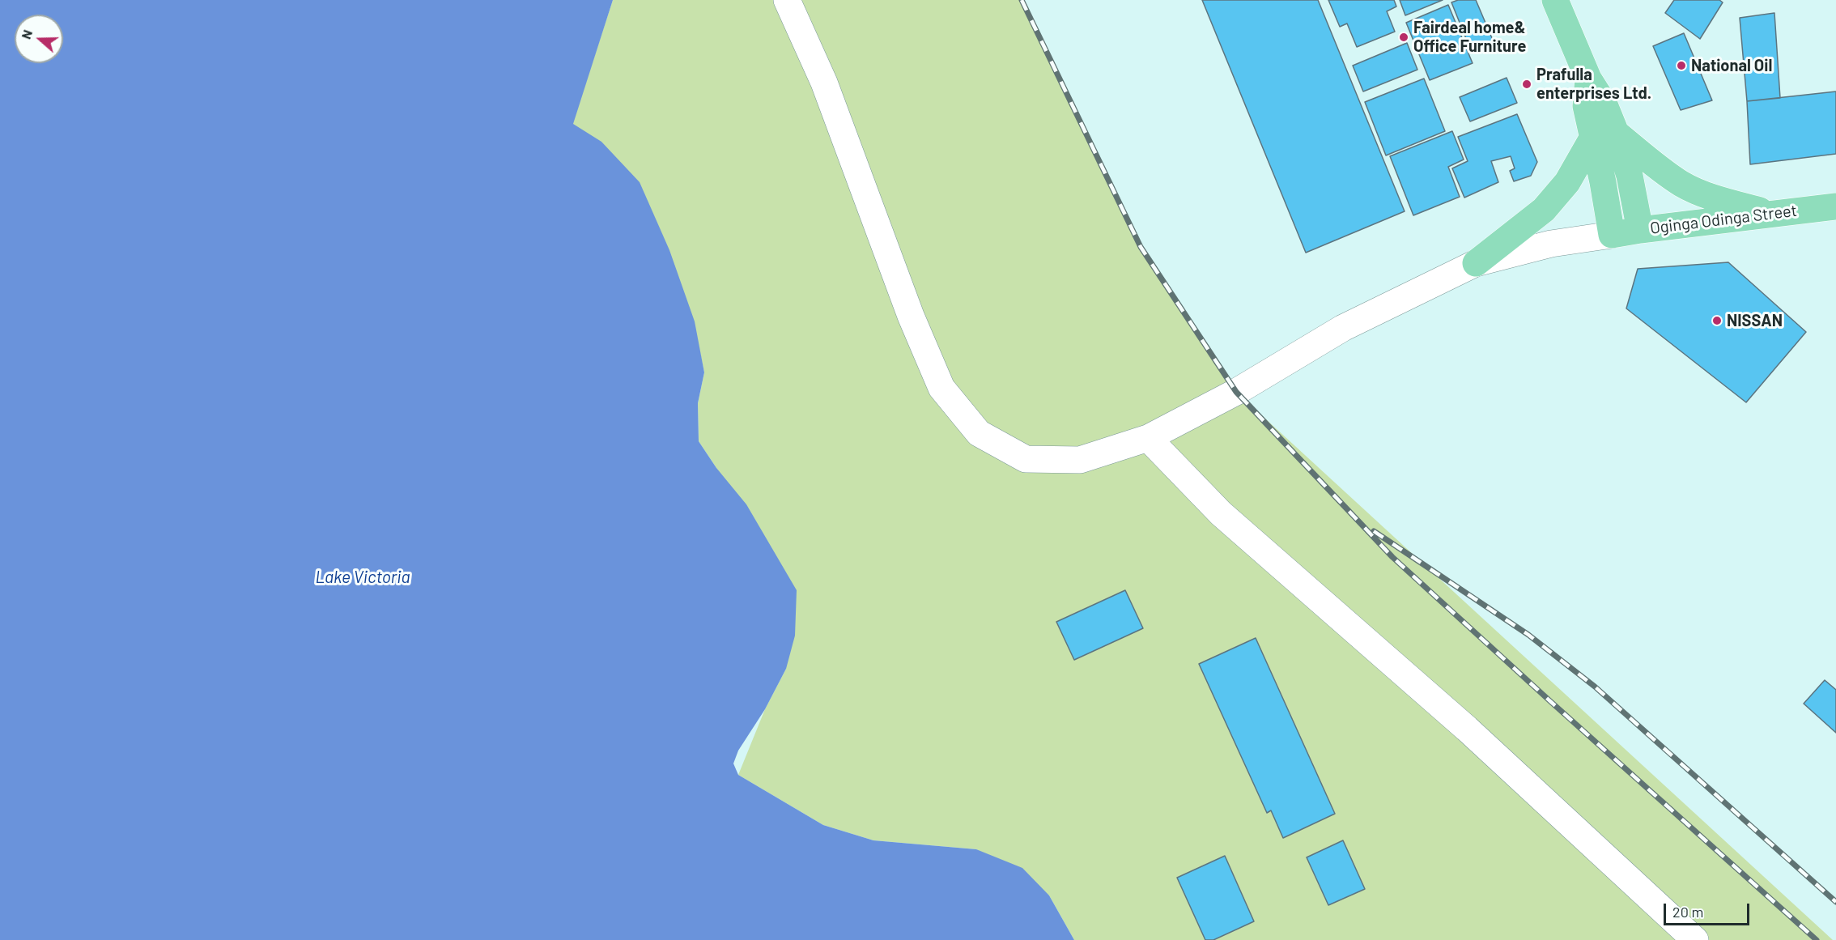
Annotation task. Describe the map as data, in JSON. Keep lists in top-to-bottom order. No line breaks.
{"streets":{"main road":["Oginga Odinga Street"]},"water":["Lake Victoria"],"places":["Fairdeal home& Office Furniture","National Oil","Prafulla enterprises Ltd.","NISSAN"],"scale_bar":"20 m","north":"left"}
